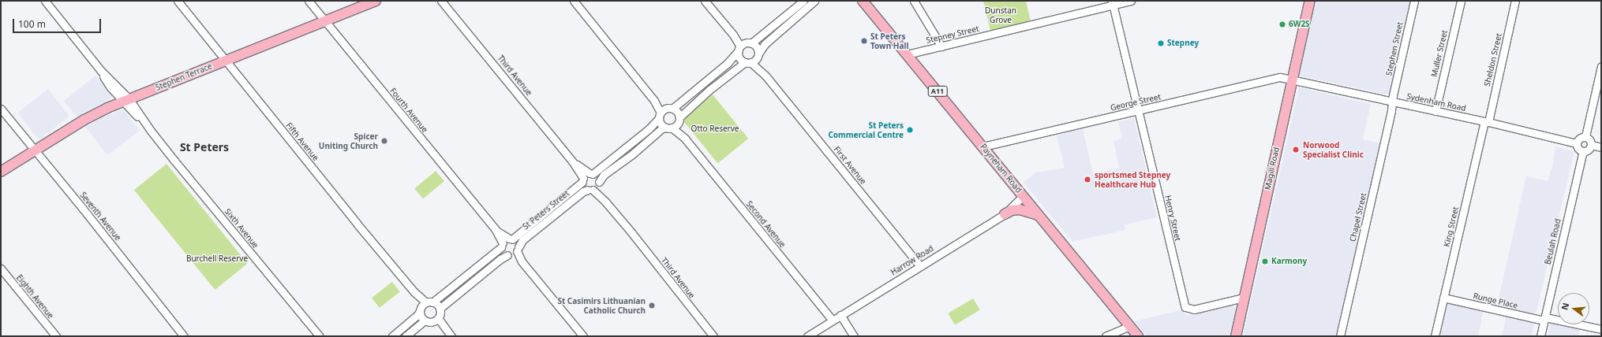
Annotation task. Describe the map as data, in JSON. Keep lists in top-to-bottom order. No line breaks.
{"streets":{"main road":["Stephen Terrace","A11","Payneham Road","Magill Road"],"street":["Stepney Street","Stephen Street","Muller Street","Sheldon Street","Third Avenue","George Street","Sydenham Road","Fourth Avenue","Fifth Avenue","First Avenue","St Peters Street","Seventh Avenue","Chapel Street","Henry Street","Second Avenue","King Street","Sixth Avenue","Beulah Road","Harrow Road","Eighth Avenue","Runge Place"]},"crossings":[["Stepney Street","Payneham Road"],["Stepney Street","Henry Street"],["Stephen Street","Sydenham Road"],["Stephen Street","Chapel Street"],["Muller Street","Sydenham Road"],["Sheldon Street","Sydenham Road"],["Sheldon Street","King Street"],["Third Avenue","St Peters Street"],["Stephen Terrace","Fourth Avenue"],["Stephen Terrace","Fifth Avenue"],["Stephen Terrace","Seventh Avenue"],["Stephen Terrace","Sixth Avenue"],["George Street","Sydenham Road"],["George Street","Payneham Road"],["George Street","Magill Road"],["George Street","Henry Street"],["Sydenham Road","Magill Road"],["Sydenham Road","Chapel Street"],["Sydenham Road","King Street"],["Sydenham Road","Beulah Road"],["Fourth Avenue","St Peters Street"],["Fifth Avenue","St Peters Street"],["First Avenue","Harrow Road"],["Payneham Road","Harrow Road"],["Magill Road","Henry Street"],["St Peters Street","Second Avenue"],["Second Avenue","Harrow Road"],["King Street","Runge Place"],["Beulah Road","Runge Place"]],"districts":["St Peters"],"parks":["Dunstan Grove","Otto Reserve","Burchell Reserve"],"places":["6W2S","St Peters Town Hall","Stepney","St Peters Commercial Centre","Spicer Uniting Church","Norwood Specialist Clinic","sportsmed Stepney Healthcare Hub","Karmony","St Casimirs Lithuanian Catholic Church"],"scale_bar":"100 m","north":"left"}
